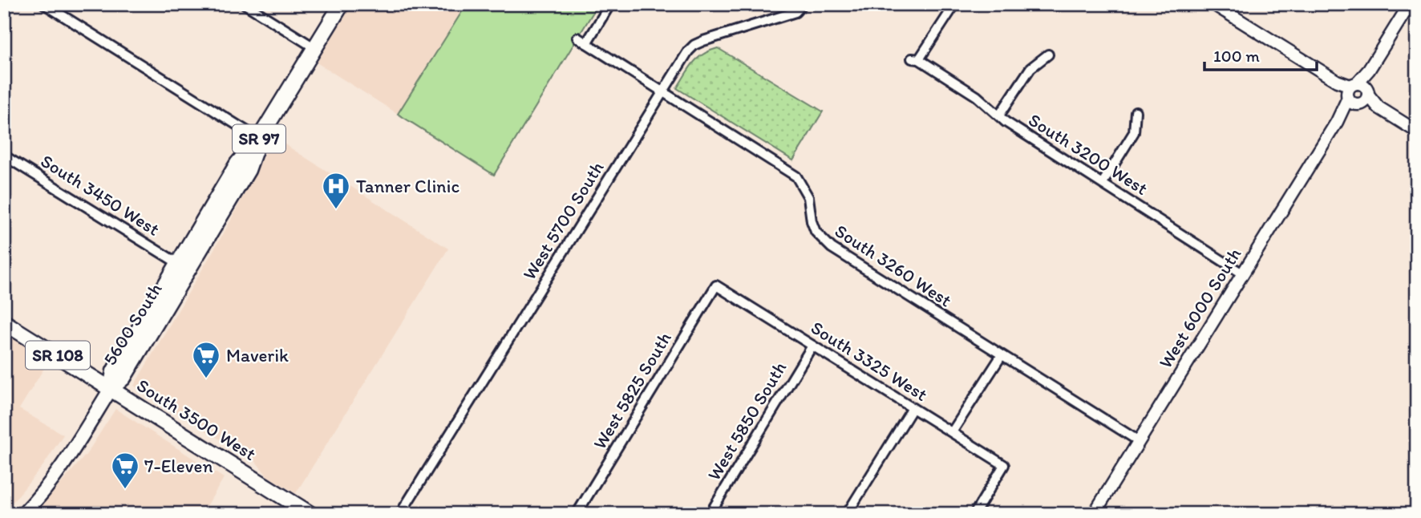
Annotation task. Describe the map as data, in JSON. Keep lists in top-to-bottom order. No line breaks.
{"streets":{"main road":["SR 97","5600 South","SR 108","South 3500 West"],"street":["South 3200 West","South 3450 West","West 5700 South","South 3260 West","West 6000 South","South 3325 West","West 5825 South","West 5850 South"]},"crossings":[["SR 97","5600 South"],["SR 97","South 3500 West"],["South 3200 West","West 6000 South"],["South 3450 West","5600 South"],["West 5700 South","South 3260 West"],["South 3260 West","West 6000 South"],["5600 South","South 3500 West"],["South 3325 West","West 5825 South"],["South 3325 West","West 5850 South"]],"places":{"hospital":["Tanner Clinic"],"supermarket":["Maverik","7-Eleven"]},"scale_bar":"100 m"}
